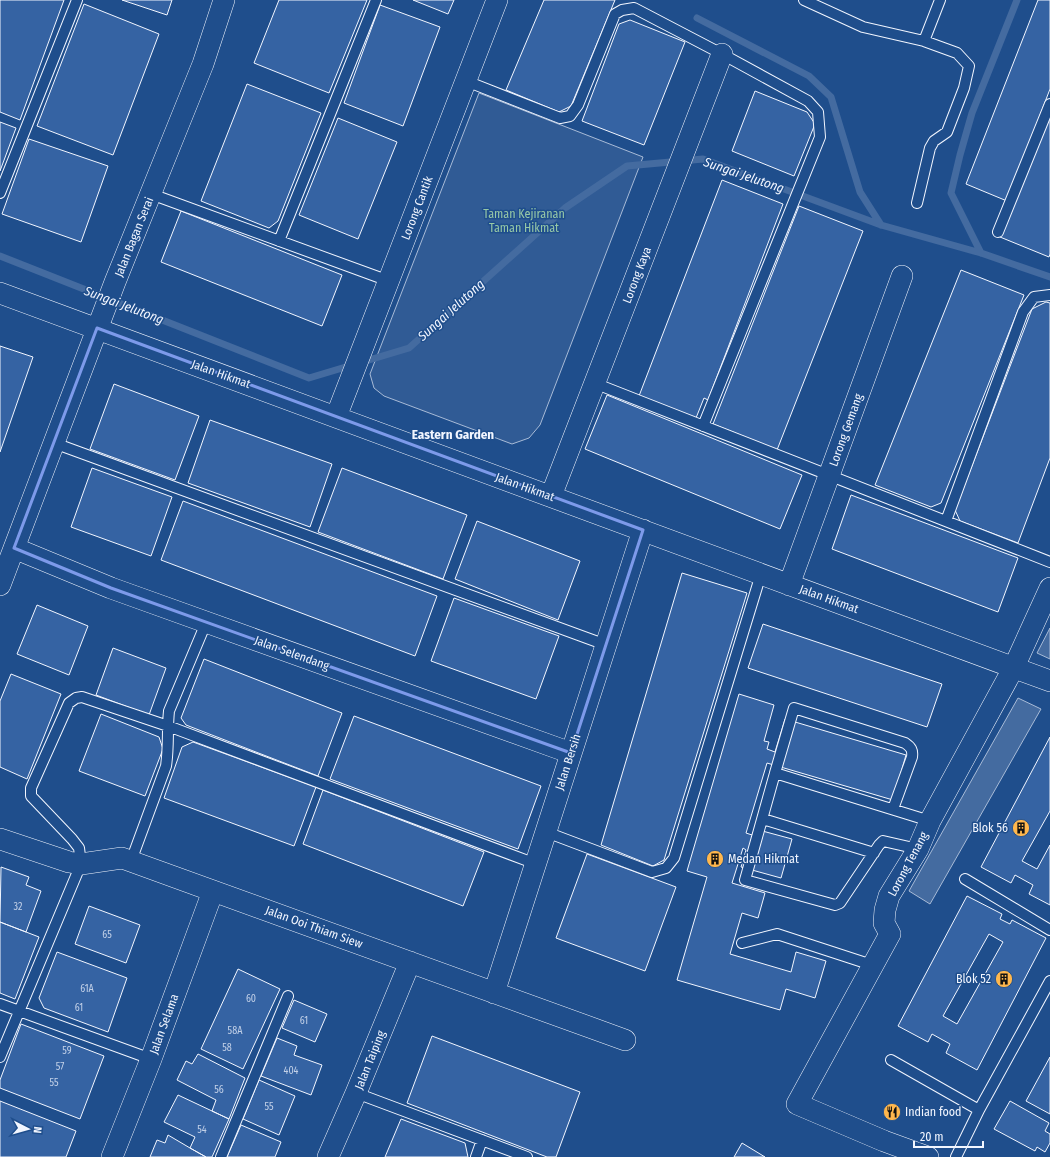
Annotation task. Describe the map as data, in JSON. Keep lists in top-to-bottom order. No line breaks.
{"streets":{"street":["Lorong Cantik","Jalan Bagan Serai","Lorong Kaya","Jalan Hikmat","Lorong Gemang","Jalan Selendang","Jalan Bersih","Lorong Tenang","Jalan Ooi Thiam Siew","Jalan Selama","Jalan Taiping"]},"crossings":[["Lorong Cantik","Jalan Hikmat"],["Jalan Bagan Serai","Jalan Hikmat"],["Jalan Bagan Serai","Jalan Selendang"],["Lorong Kaya","Jalan Hikmat"],["Jalan Hikmat","Lorong Gemang"],["Jalan Hikmat","Jalan Bersih"],["Jalan Hikmat","Lorong Tenang"],["Jalan Selendang","Jalan Bersih"],["Jalan Bersih","Jalan Ooi Thiam Siew"],["Jalan Ooi Thiam Siew","Jalan Selama"],["Jalan Ooi Thiam Siew","Jalan Taiping"]],"districts":["Eastern Garden"],"water":["Sungai Jelutong"],"parks":["Taman Kejiranan Taman Hikmat"],"places":{"building":["Blok 56","Medan Hikmat","Blok 52"],"restaurant":["Indian food"]},"house_numbers":["32","65","61A","60","61","61","58A","58","59","57","404","55","56","55","54"],"scale_bar":"20 m","north":"right"}
